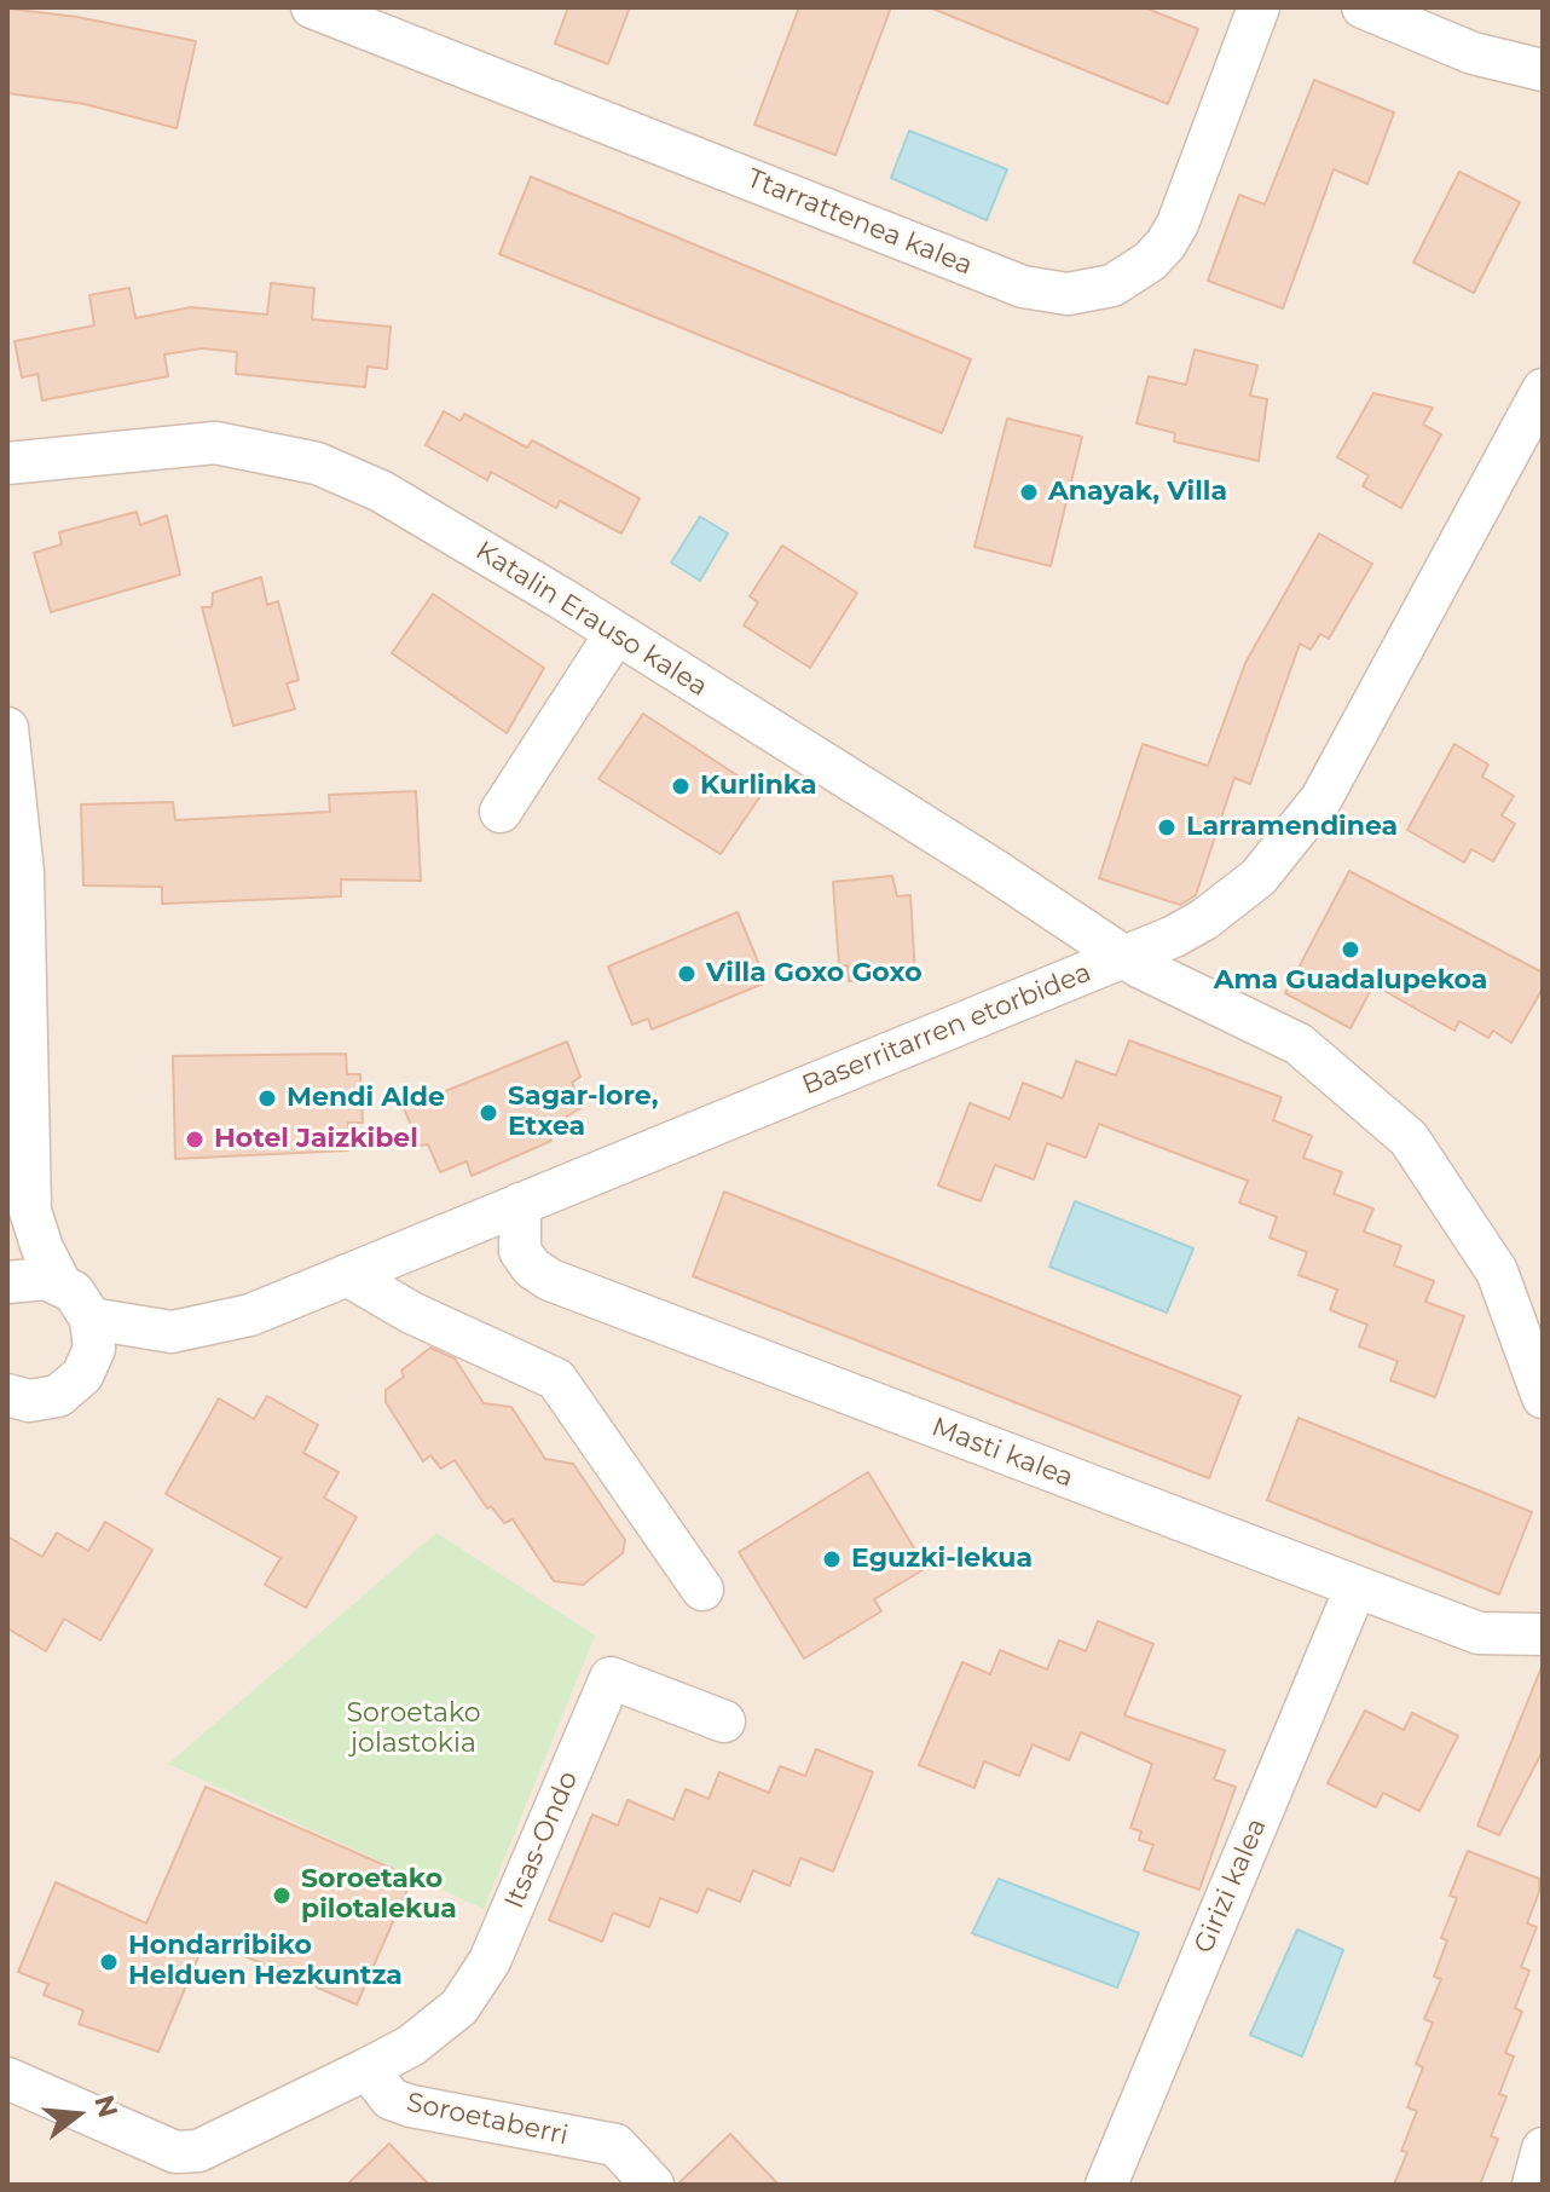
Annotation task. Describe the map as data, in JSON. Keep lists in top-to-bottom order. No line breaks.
{"streets":{"street":["Ttarrattenea kalea","Katalin Erauso kalea","Baserritarren etorbidea","Masti kalea","Itsas-Ondo","Girizi kalea","Soroetaberri"]},"crossings":[["Katalin Erauso kalea","Baserritarren etorbidea"],["Baserritarren etorbidea","Masti kalea"],["Masti kalea","Girizi kalea"],["Itsas-Ondo","Soroetaberri"]],"parks":["Soroetako jolastokia"],"places":["Anayak, Villa","Kurlinka","Larramendinea","Ama Guadalupekoa","Villa Goxo Goxo","Mendi Alde","Sagar-lore, Etxea","Hotel Jaizkibel","Eguzki-lekua","Soroetako pilotalekua","Hondarribiko Helduen Hezkuntza"],"north":"right"}
